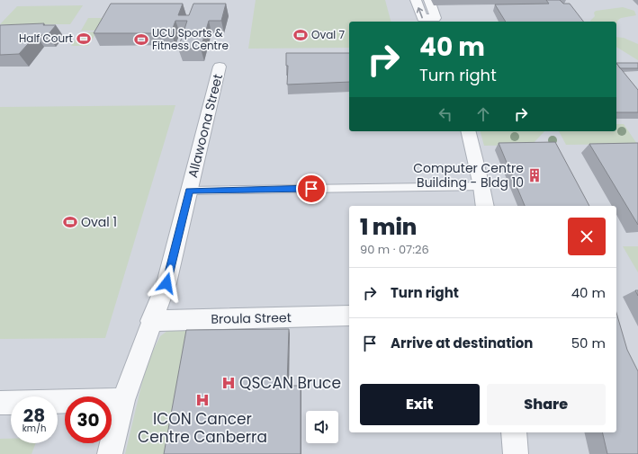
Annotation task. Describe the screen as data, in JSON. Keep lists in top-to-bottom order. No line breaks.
{"streets":{"street":["Allawoona Street","Broula Street"]},"crossings":[["Allawoona Street","Broula Street"]],"places":{"sports":["Oval 7","Half Court","UCU Sports & Fitness Centre","Oval 1"],"building":["Computer Centre Building - Bldg 10"],"hospital":["QSCAN Bruce","ICON Cancer Centre Canberra"]},"page":{"turn":["40 m","Turn right"],"heading":["1 min","90 m · 07:26"],"list":[{"name":"Turn right","value":"40 m"},{"name":"Arrive at destination","value":"50 m"}],"buttons":["Exit","Share"],"speed":"28 km/h","limit":"30"}}
